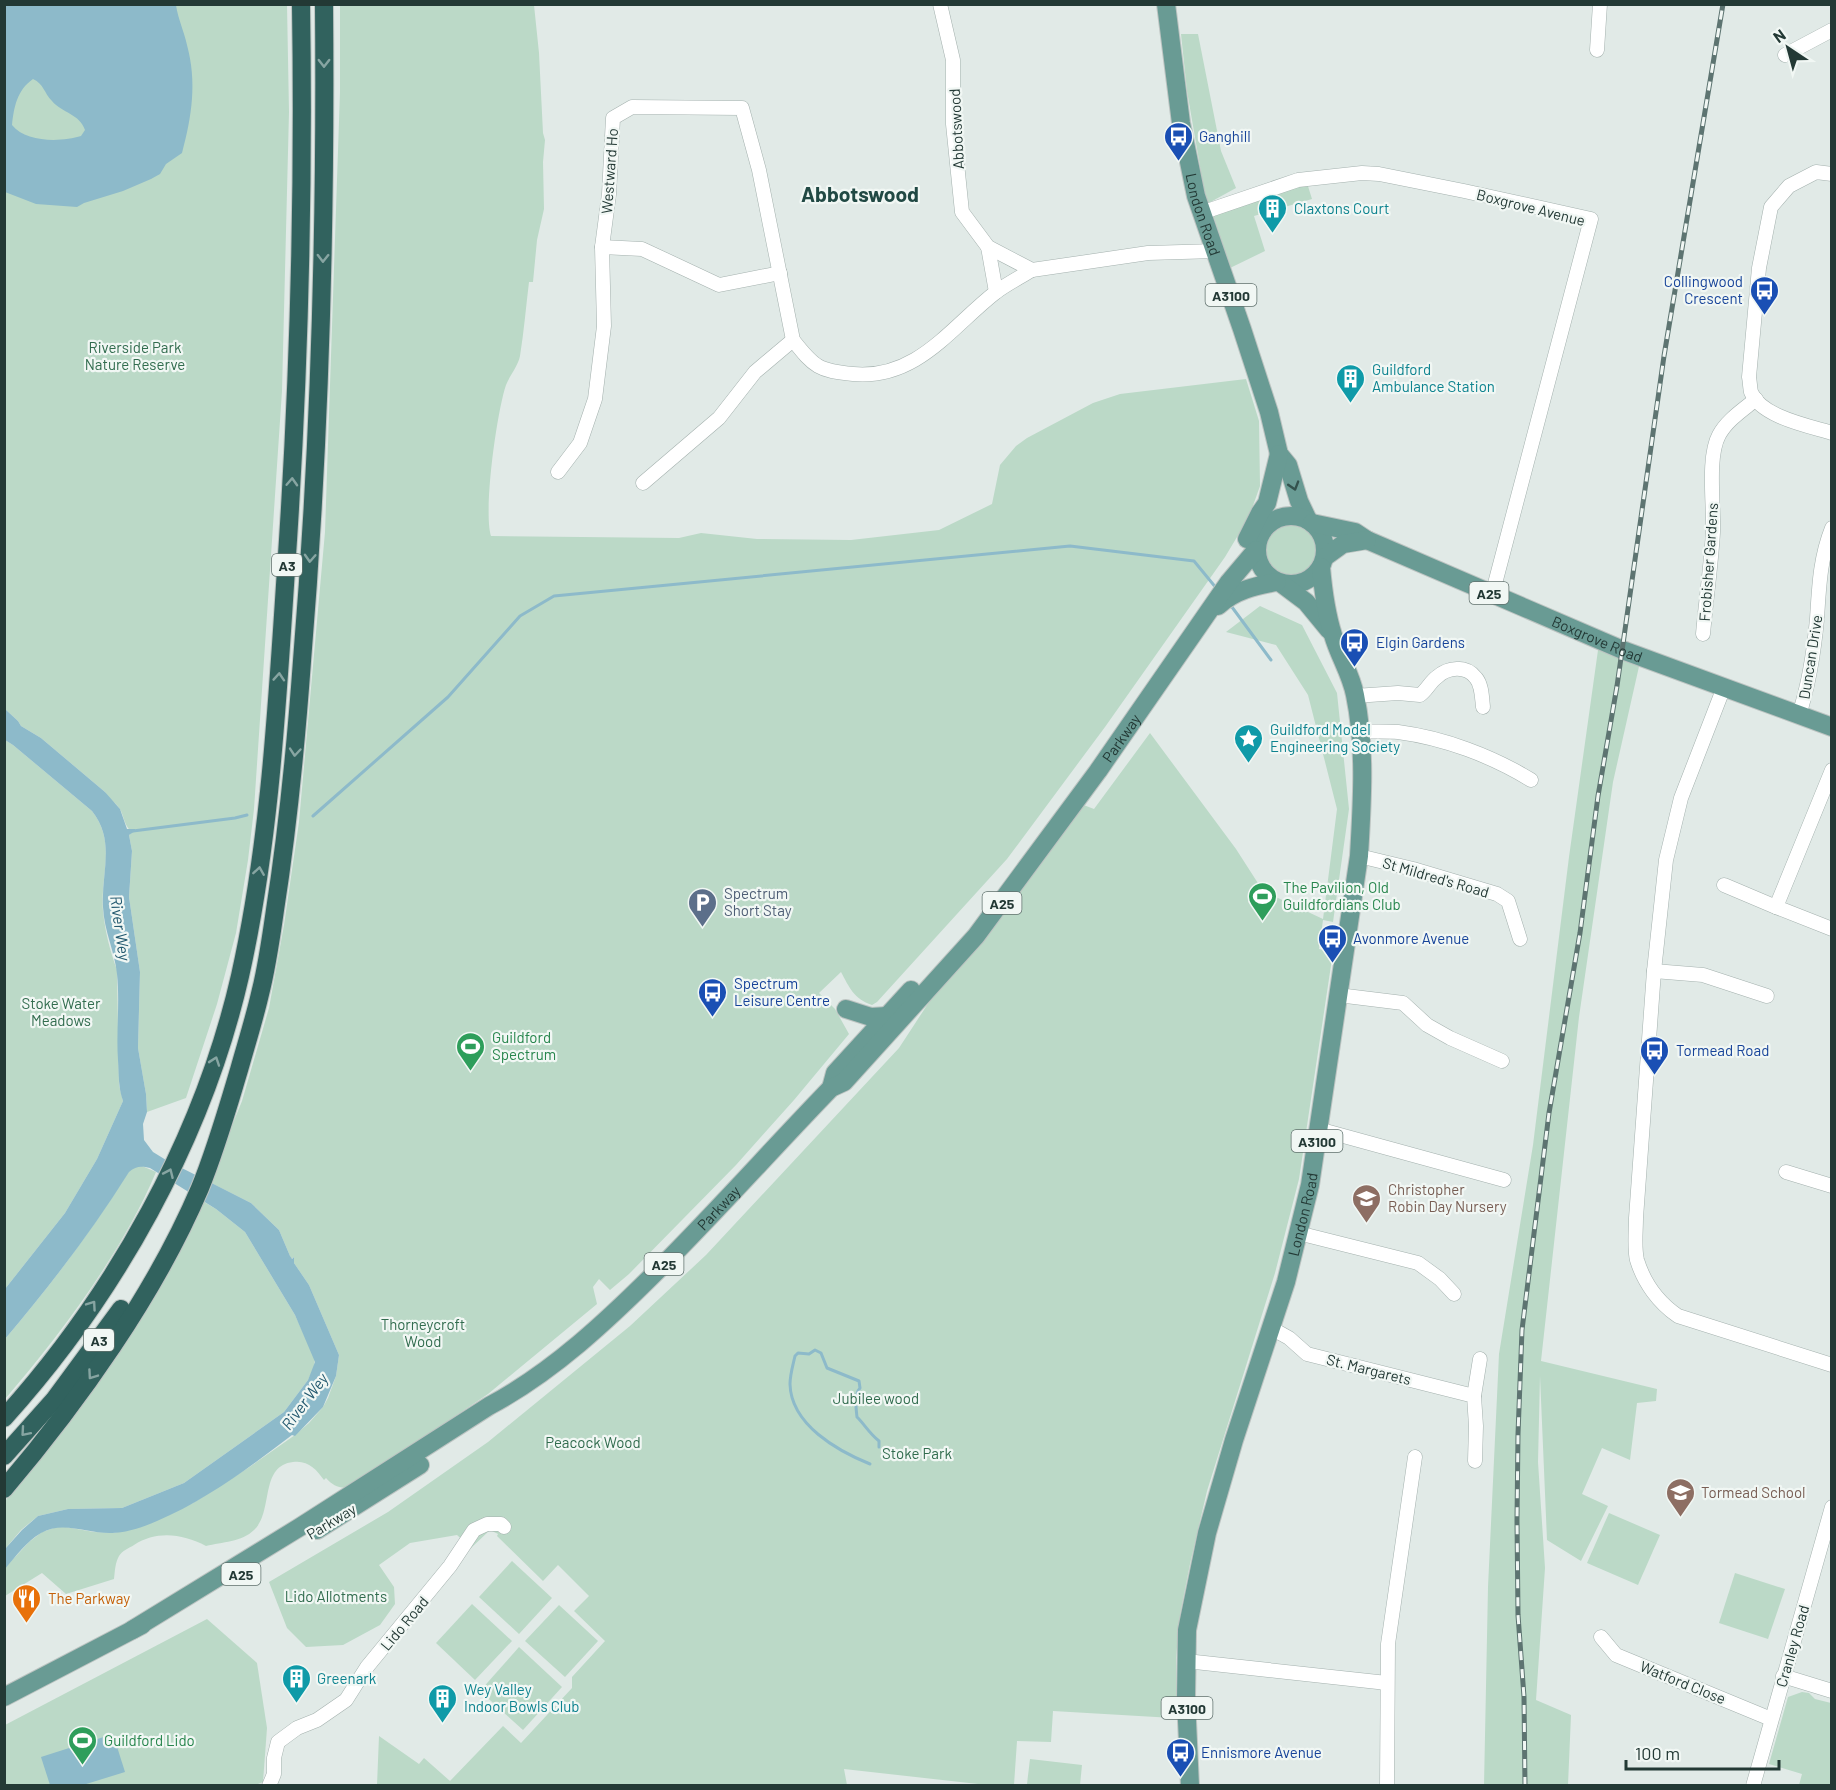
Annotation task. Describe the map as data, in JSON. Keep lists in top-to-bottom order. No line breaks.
{"streets":{"highway":["A3"],"main road":["London Road","A3100","A25","Boxgrove Road","Parkway"],"street":["Abbotswood","Westward Ho","Boxgrove Avenue","Frobisher Gardens","Duncan Drive","St Mildred's Road","St. Margarets","Lido Road","Cranley Road","Watford Close"]},"crossings":[["Boxgrove Avenue","London Road"],["Boxgrove Avenue","Boxgrove Road"],["London Road","A3100"],["London Road","A25"],["London Road","St Mildred's Road"],["London Road","St. Margarets"],["A3100","A25"],["A3100","Parkway"],["A25","Boxgrove Road"],["A25","Parkway"],["Boxgrove Road","Duncan Drive"],["Cranley Road","Watford Close"]],"districts":["Abbotswood"],"water":["River Wey"],"parks":["Riverside Park Nature Reserve","Stoke Water Meadows","Thorneycroft Wood","Jubilee wood","Peacock Wood","Stoke Park","Lido Allotments"],"places":{"bus stop":["Ganghill","Collingwood Crescent","Elgin Gardens","Avonmore Avenue","Spectrum Leisure Centre","Tormead Road","Ennismore Avenue"],"building":["Claxtons Court","Guildford Ambulance Station","Greenark","Wey Valley Indoor Bowls Club"],"place":["Guildford Model Engineering Society"],"sports":["The Pavilion, Old Guildfordians Club","Guildford Spectrum","Guildford Lido"],"parking":["Spectrum Short Stay"],"school or university":["Christopher Robin Day Nursery","Tormead School"],"restaurant":["The Parkway"]},"scale_bar":"100 m","north":"top left"}
